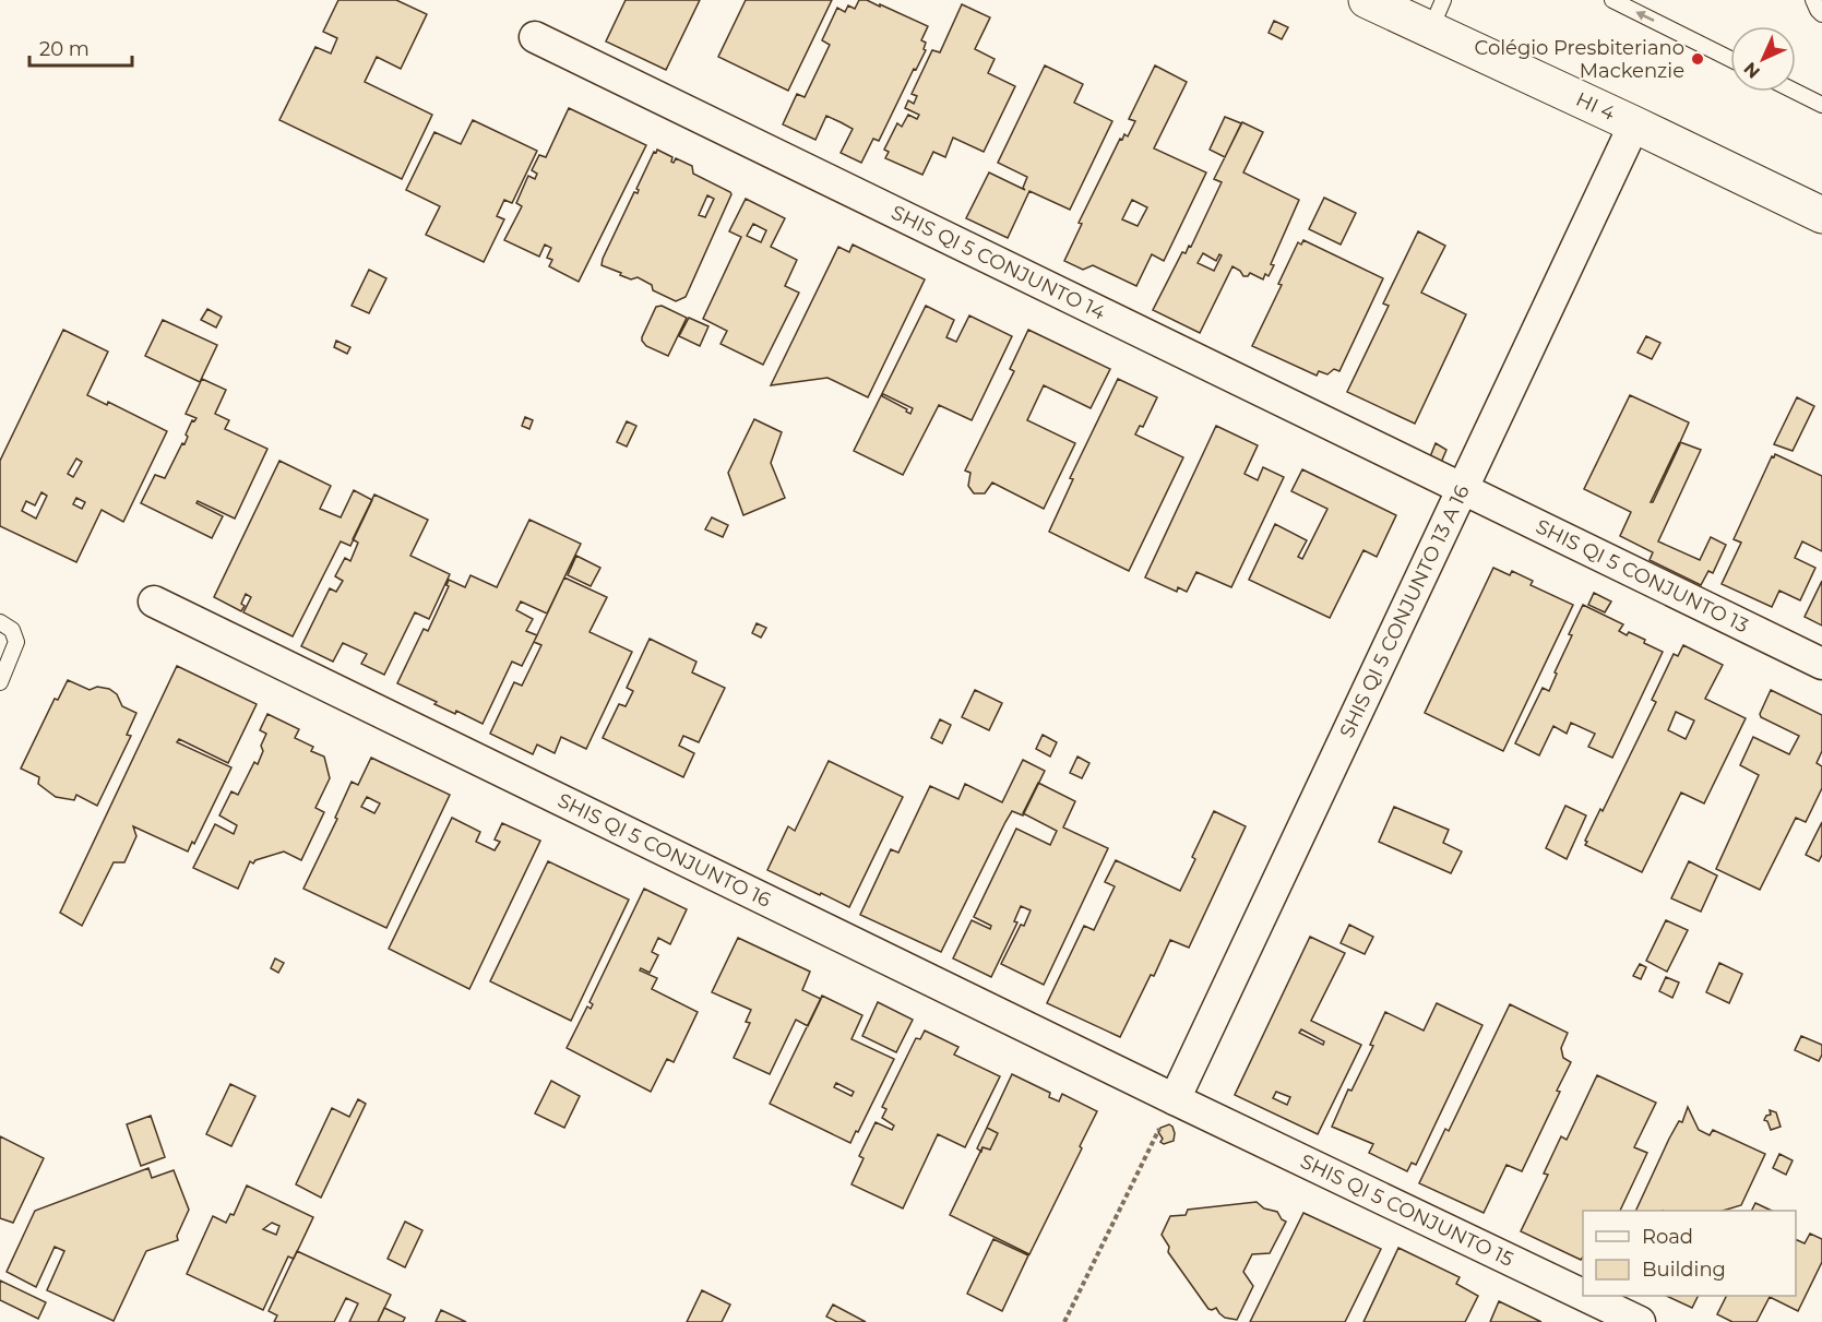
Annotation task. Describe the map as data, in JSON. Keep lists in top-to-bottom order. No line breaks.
{"streets":{"street":["HI 4","SHIS QI 5 CONJUNTO 14","SHIS QI 5 CONJUNTO 13","SHIS QI 5 CONJUNTO 13 A 16","SHIS QI 5 CONJUNTO 16","SHIS QI 5 CONJUNTO 15"]},"crossings":[["HI 4","SHIS QI 5 CONJUNTO 13 A 16"],["SHIS QI 5 CONJUNTO 14","SHIS QI 5 CONJUNTO 13"],["SHIS QI 5 CONJUNTO 14","SHIS QI 5 CONJUNTO 13 A 16"],["SHIS QI 5 CONJUNTO 13","SHIS QI 5 CONJUNTO 13 A 16"],["SHIS QI 5 CONJUNTO 13 A 16","SHIS QI 5 CONJUNTO 16"],["SHIS QI 5 CONJUNTO 13 A 16","SHIS QI 5 CONJUNTO 15"],["SHIS QI 5 CONJUNTO 16","SHIS QI 5 CONJUNTO 15"]],"places":["Colégio Presbiteriano Mackenzie"],"legend":["Road","Building"],"scale_bar":"20 m","north":"bottom left"}
